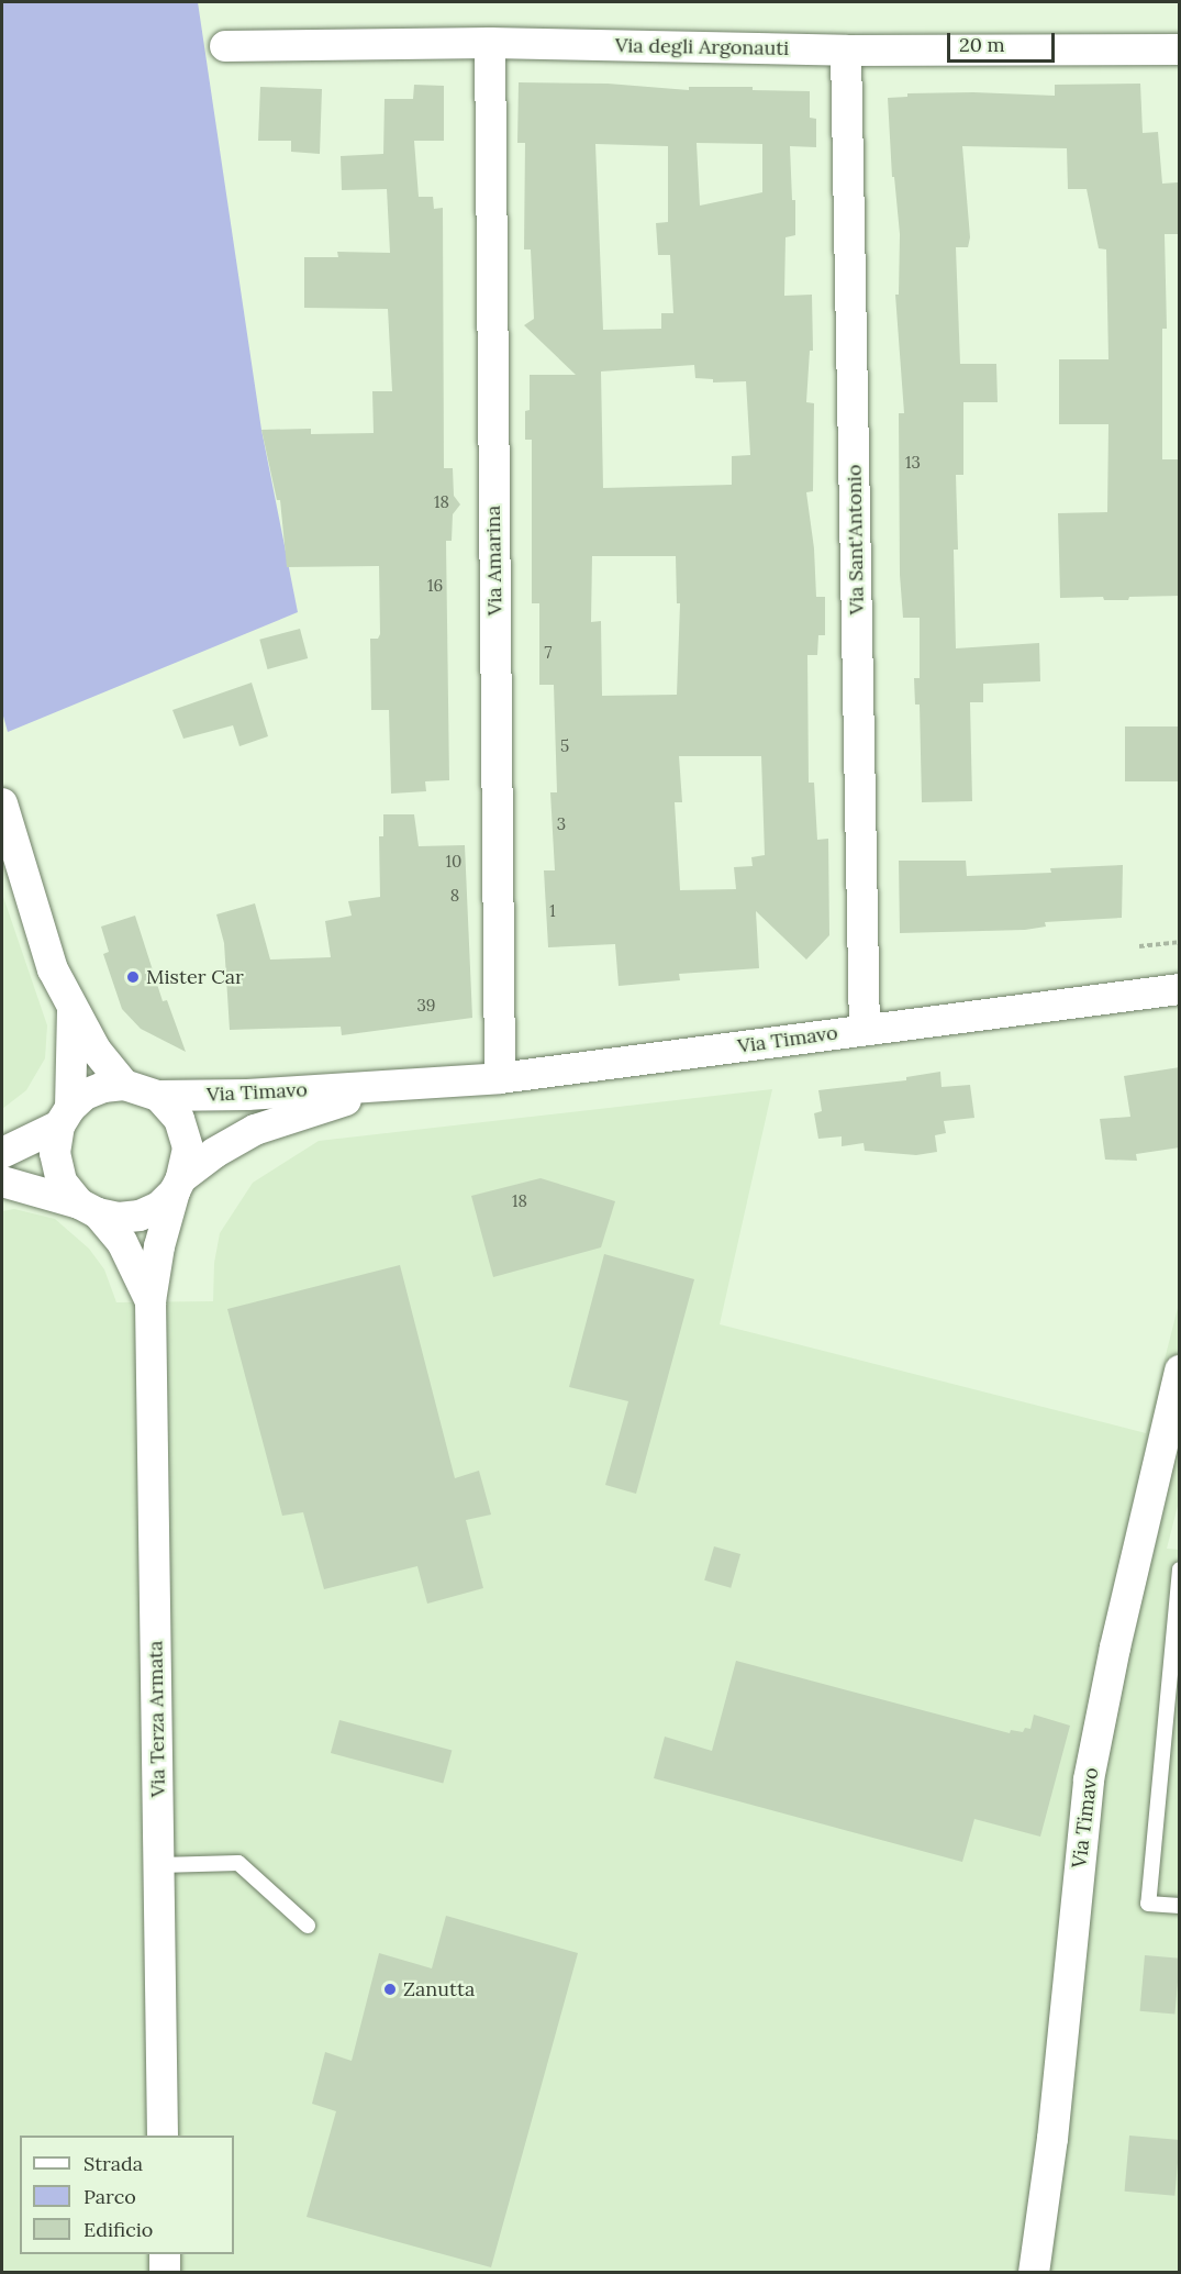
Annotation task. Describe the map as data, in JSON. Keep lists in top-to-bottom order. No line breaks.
{"streets":{"street":["Via degli Argonauti","Via Sant'Antonio","Via Amarina","Via Timavo","Via Terza Armata"]},"crossings":[["Via degli Argonauti","Via Sant'Antonio"],["Via degli Argonauti","Via Amarina"],["Via Sant'Antonio","Via Timavo"],["Via Amarina","Via Timavo"],["Via Timavo","Via Terza Armata"]],"places":["Mister Car","Zanutta"],"house_numbers":["13","18","16","7","5","3","10","8","1","39","18"],"legend":["Strada","Parco","Edificio"],"scale_bar":"20 m"}
